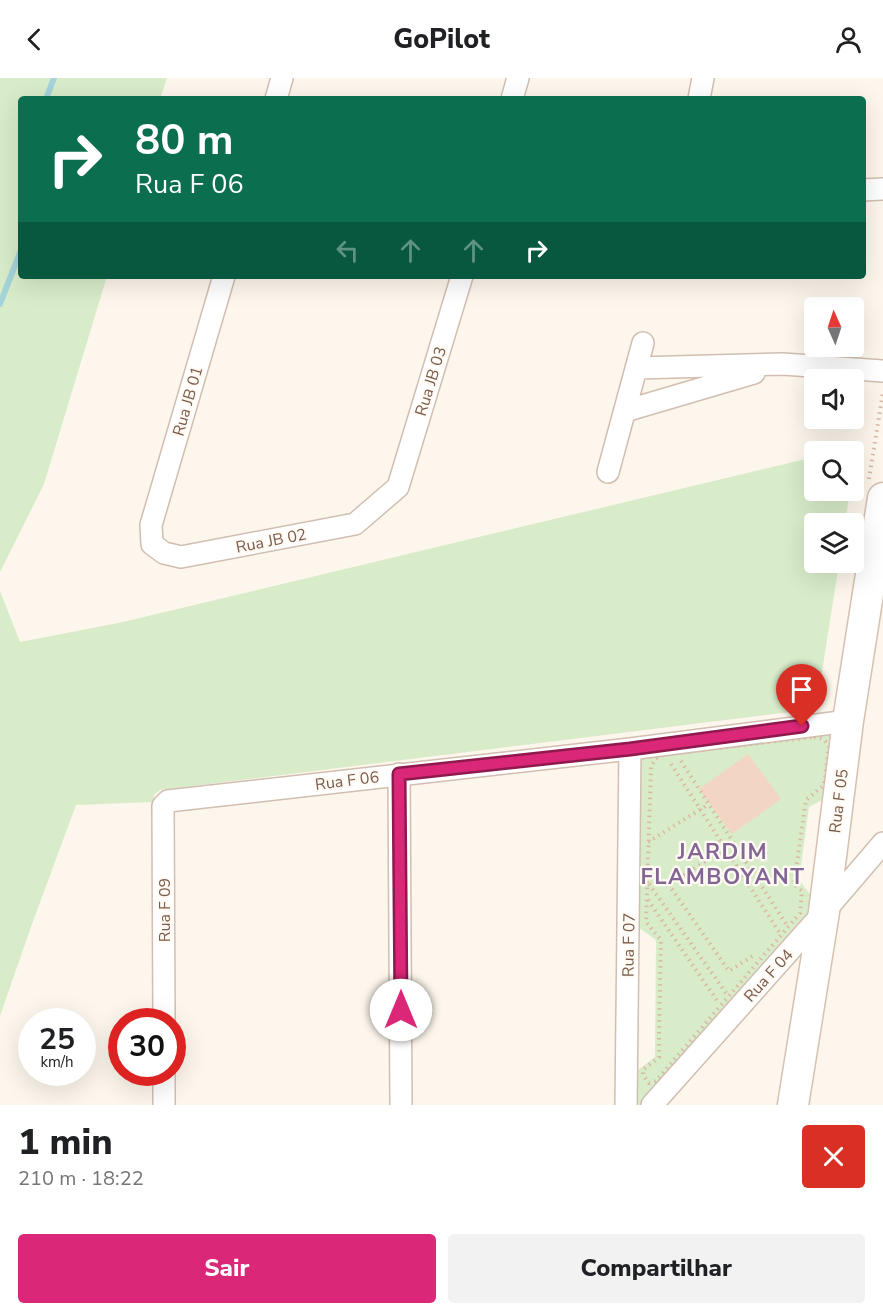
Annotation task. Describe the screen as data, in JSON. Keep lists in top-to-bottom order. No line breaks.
{"streets":{"street":["Rua JB 03","Rua JB 01","Rua JB 02","Rua F 06","Rua F 05","Rua F 09","Rua F 07","Rua F 04"]},"crossings":[["Rua JB 03","Rua JB 02"],["Rua JB 01","Rua JB 02"],["Rua F 06","Rua F 05"],["Rua F 06","Rua F 09"],["Rua F 06","Rua F 07"],["Rua F 05","Rua F 04"]],"districts":["JARDIM FLAMBOYANT"],"north":"top","page":{"header":"GoPilot","turn":["80 m","Rua F 06"],"speed":"25 km/h","limit":"30","heading":["1 min","210 m · 18:22"],"buttons":["Sair","Compartilhar"]}}
